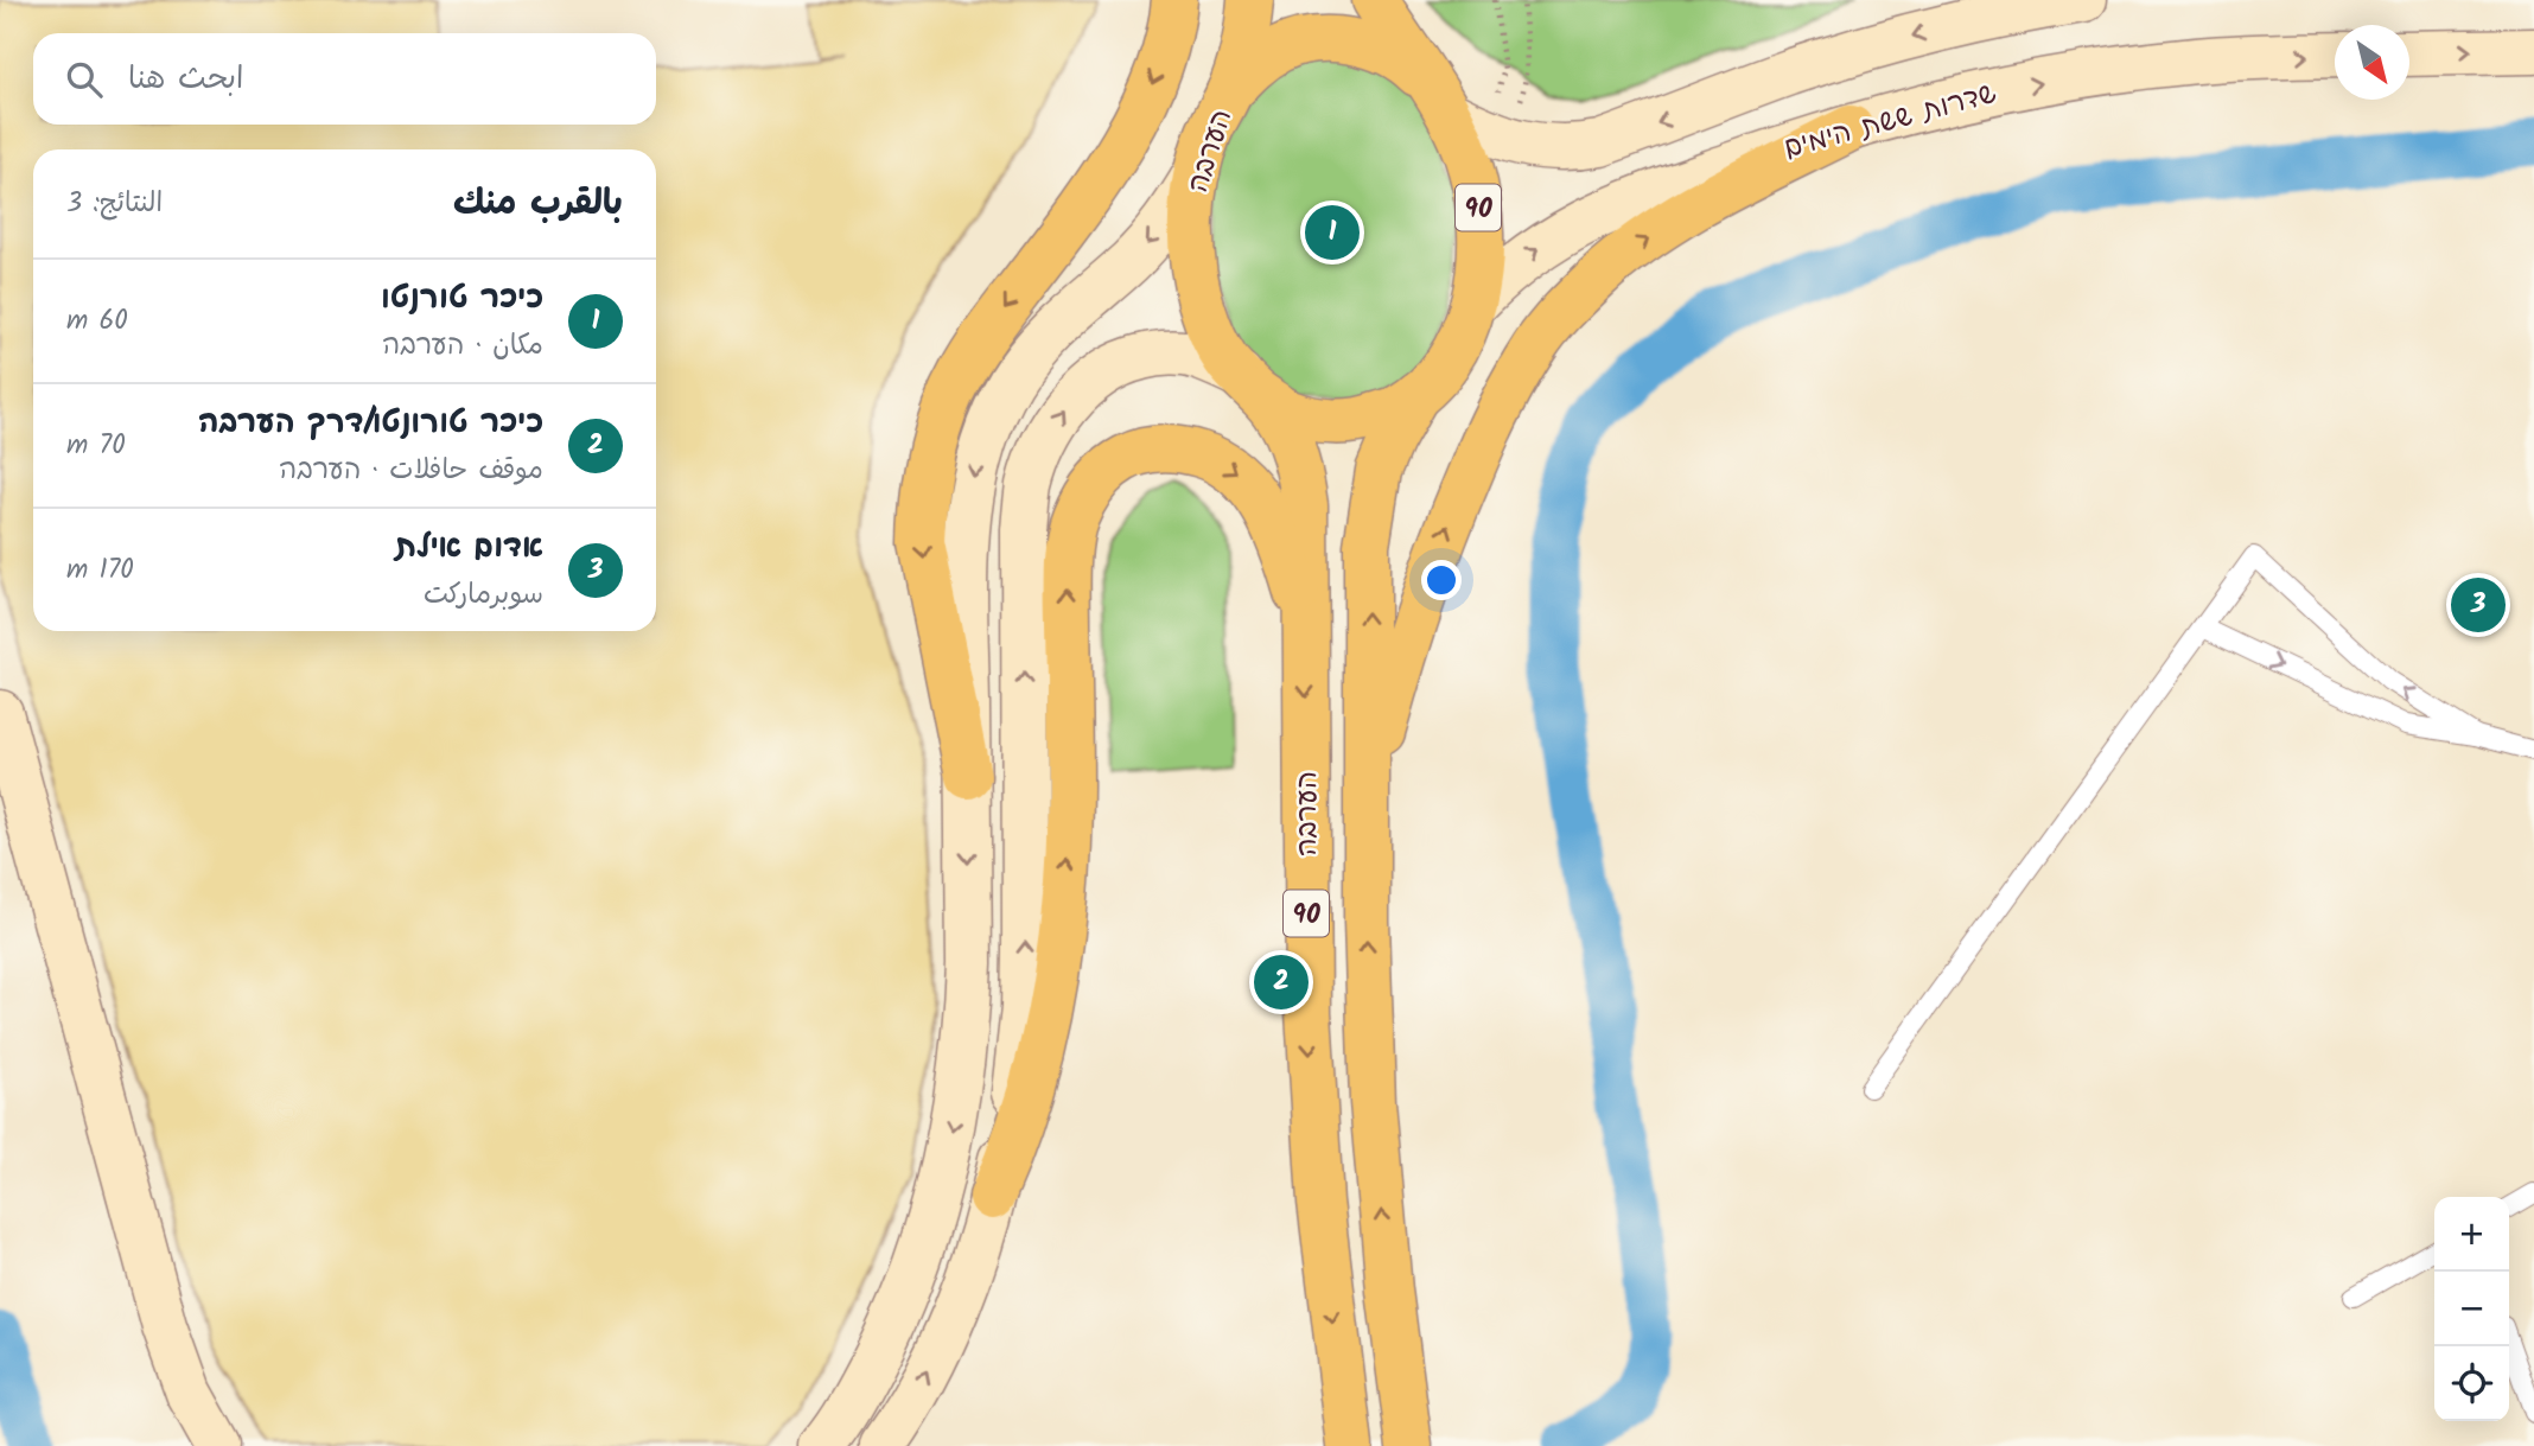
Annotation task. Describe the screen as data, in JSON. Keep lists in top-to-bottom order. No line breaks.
{"streets":{"highway":["הערבה","90"],"street":["שדרות ששת הימים"]},"crossings":[["שדרות ששת הימים","הערבה"]],"north":"bottom right","page":{"search":"ابحث هنا","heading":["بالقرب منك","النتائج: 3"],"pins":["1","3","2"],"list":[{"mark":"1","name":"כיכר טורנטו","note":"مكان · הערבה","value":"60 m"},{"mark":"2","name":"כיכר טורונטו/דרך הערבה","note":"موقف حافلات · הערבה","value":"70 m"},{"mark":"3","name":"אדום אילת","note":"سوبرماركت","value":"170 m"}],"map_buttons":["+","−"]}}
